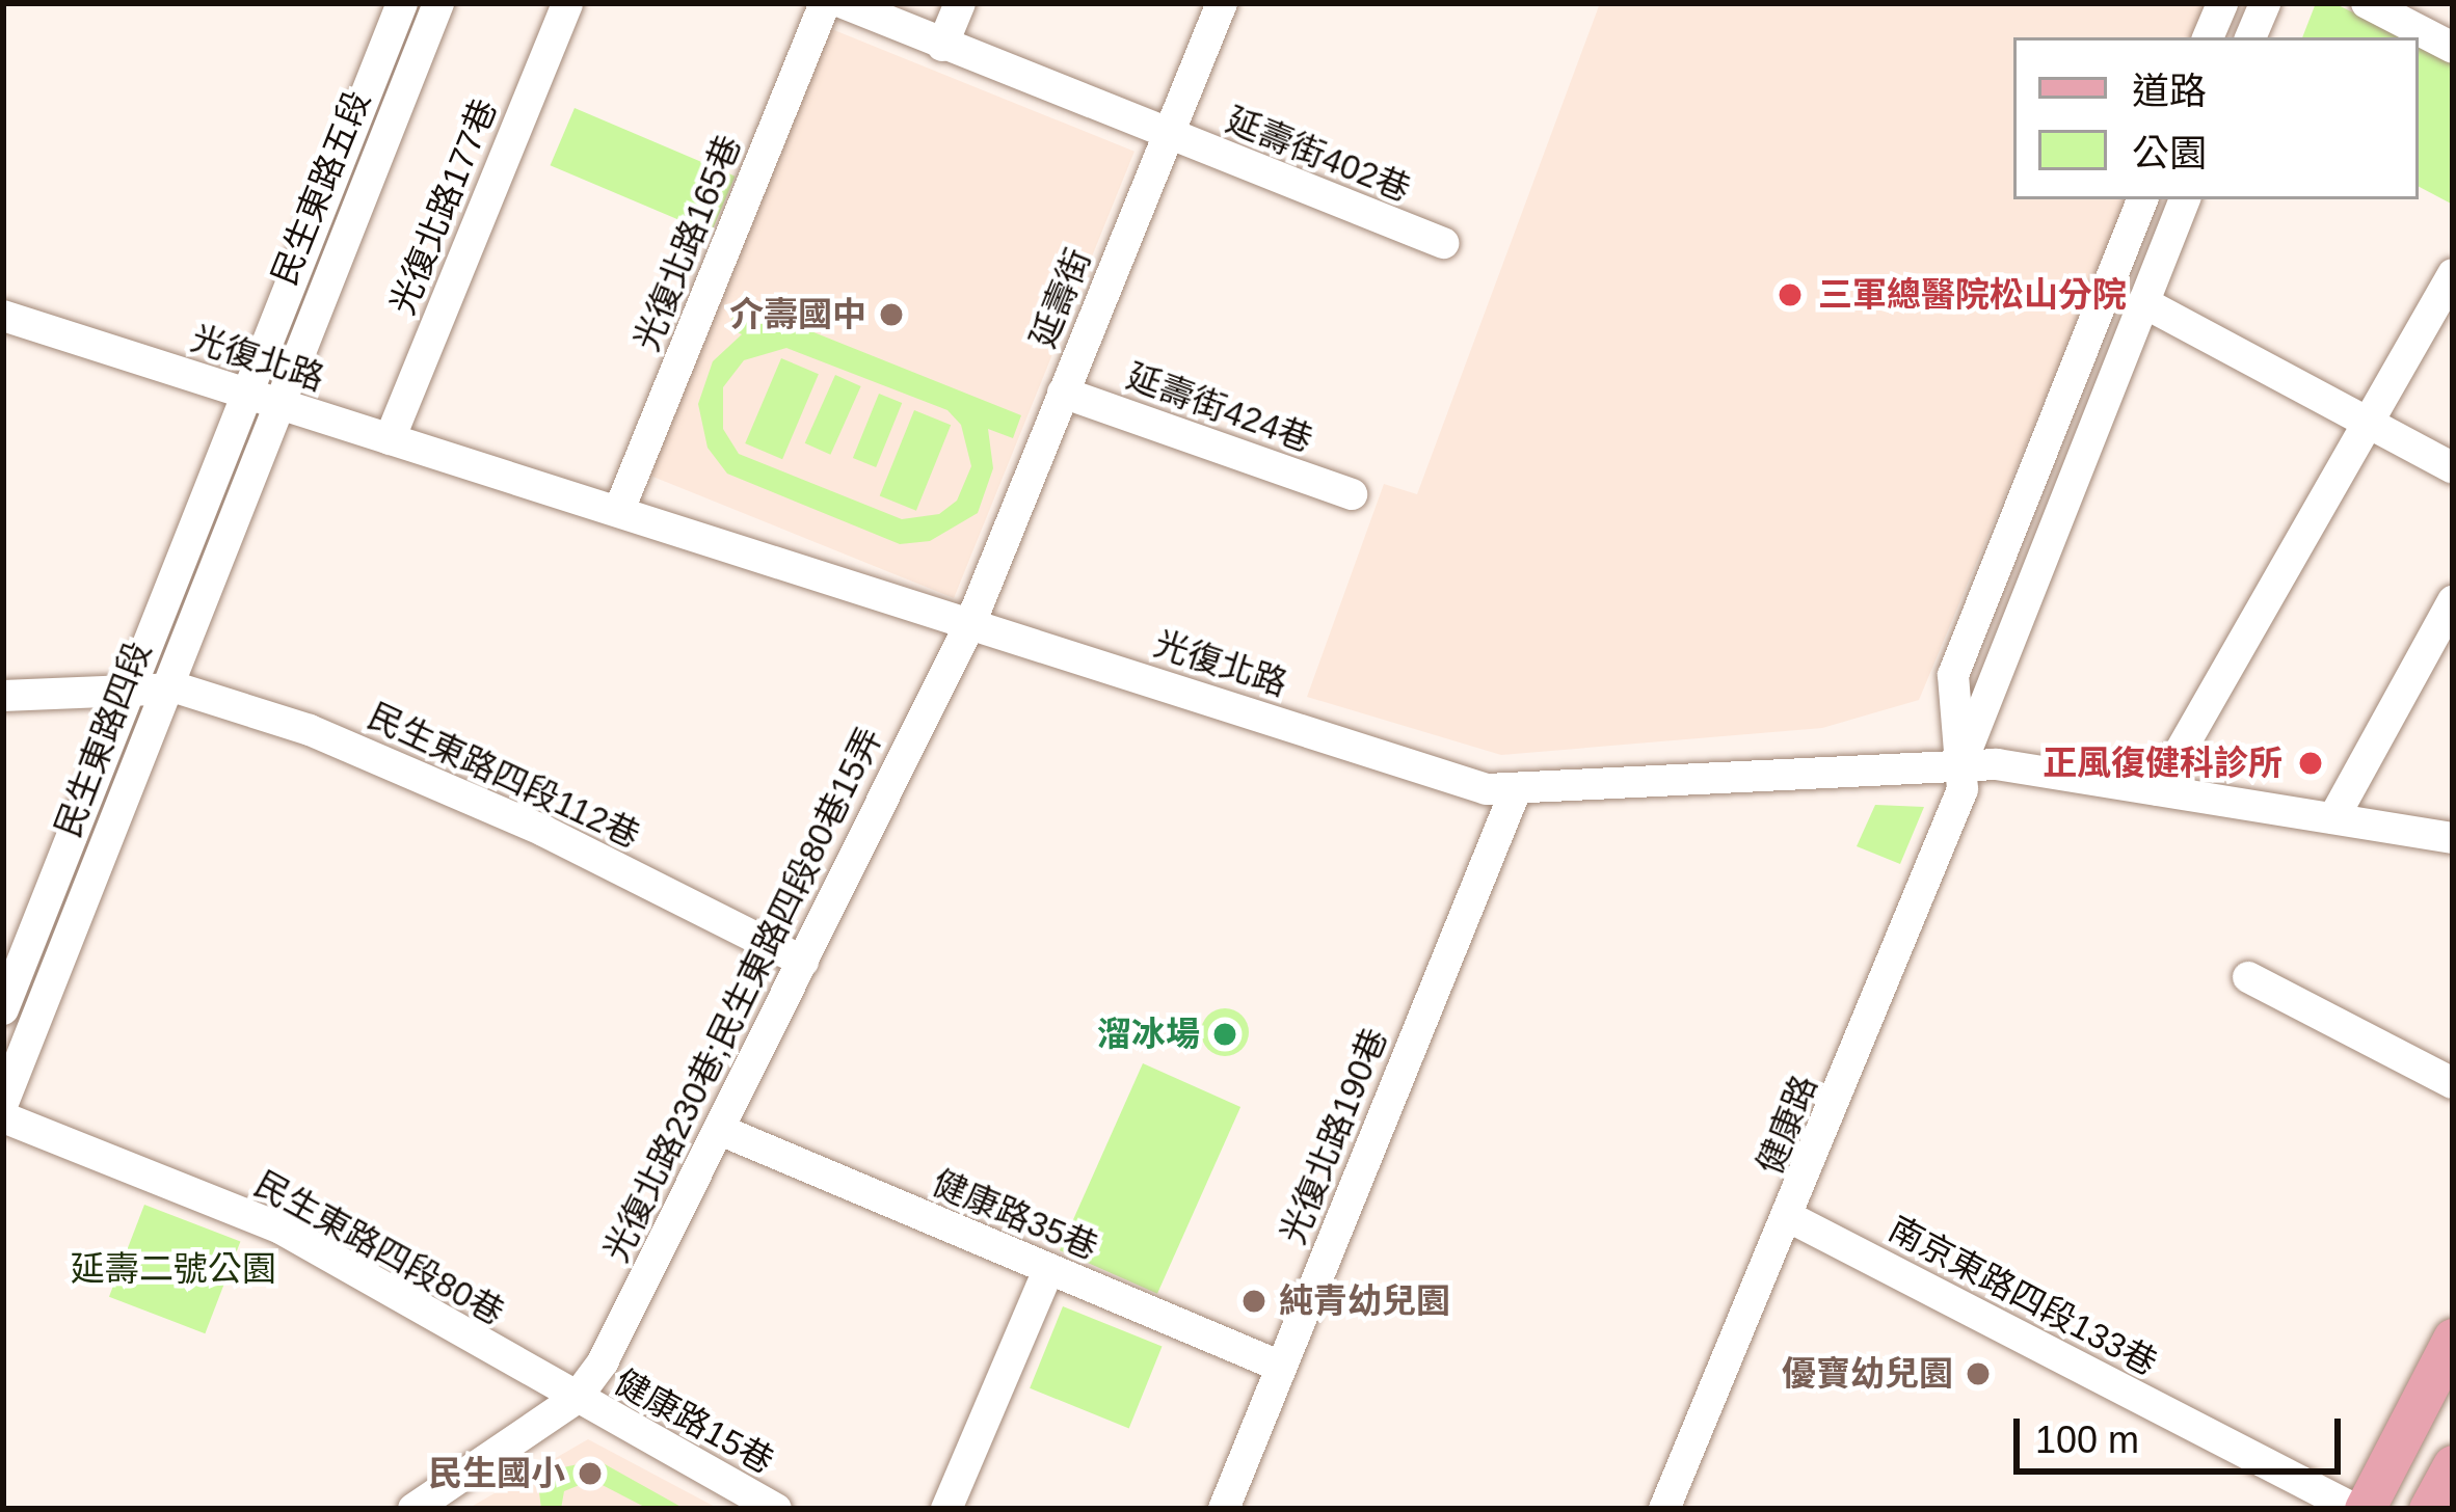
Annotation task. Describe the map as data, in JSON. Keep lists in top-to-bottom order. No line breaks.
{"streets":{"street":["延壽街402巷","民生東路五段","光復北路177巷","光復北路165巷","延壽街","光復北路","延壽街424巷","民生東路四段","民生東路四段112巷","光復北路230巷;民生東路四段80巷15弄","健康路","光復北路190巷","健康路35巷","民生東路四段80巷","南京東路四段133巷","健康路15巷"]},"crossings":[["延壽街402巷","延壽街"],["民生東路五段","光復北路"],["民生東路五段","民生東路四段"],["光復北路177巷","光復北路"],["光復北路165巷","光復北路"],["延壽街","光復北路"],["延壽街","延壽街424巷"],["延壽街","光復北路230巷;民生東路四段80巷15弄"],["光復北路","民生東路四段"],["光復北路","光復北路230巷;民生東路四段80巷15弄"],["光復北路","健康路"],["光復北路","光復北路190巷"],["民生東路四段","民生東路四段112巷"],["民生東路四段112巷","光復北路230巷;民生東路四段80巷15弄"],["光復北路230巷;民生東路四段80巷15弄","健康路35巷"],["光復北路230巷;民生東路四段80巷15弄","民生東路四段80巷"],["光復北路230巷;民生東路四段80巷15弄","健康路15巷"],["健康路","南京東路四段133巷"],["光復北路190巷","健康路35巷"],["民生東路四段80巷","健康路15巷"]],"parks":["延壽二號公園"],"places":["三軍總醫院松山分院","介壽國中","正風復健科診所","溜冰場","純青幼兒園","優寶幼兒園","民生國小"],"legend":["道路","公園"],"scale_bar":"100 m"}
